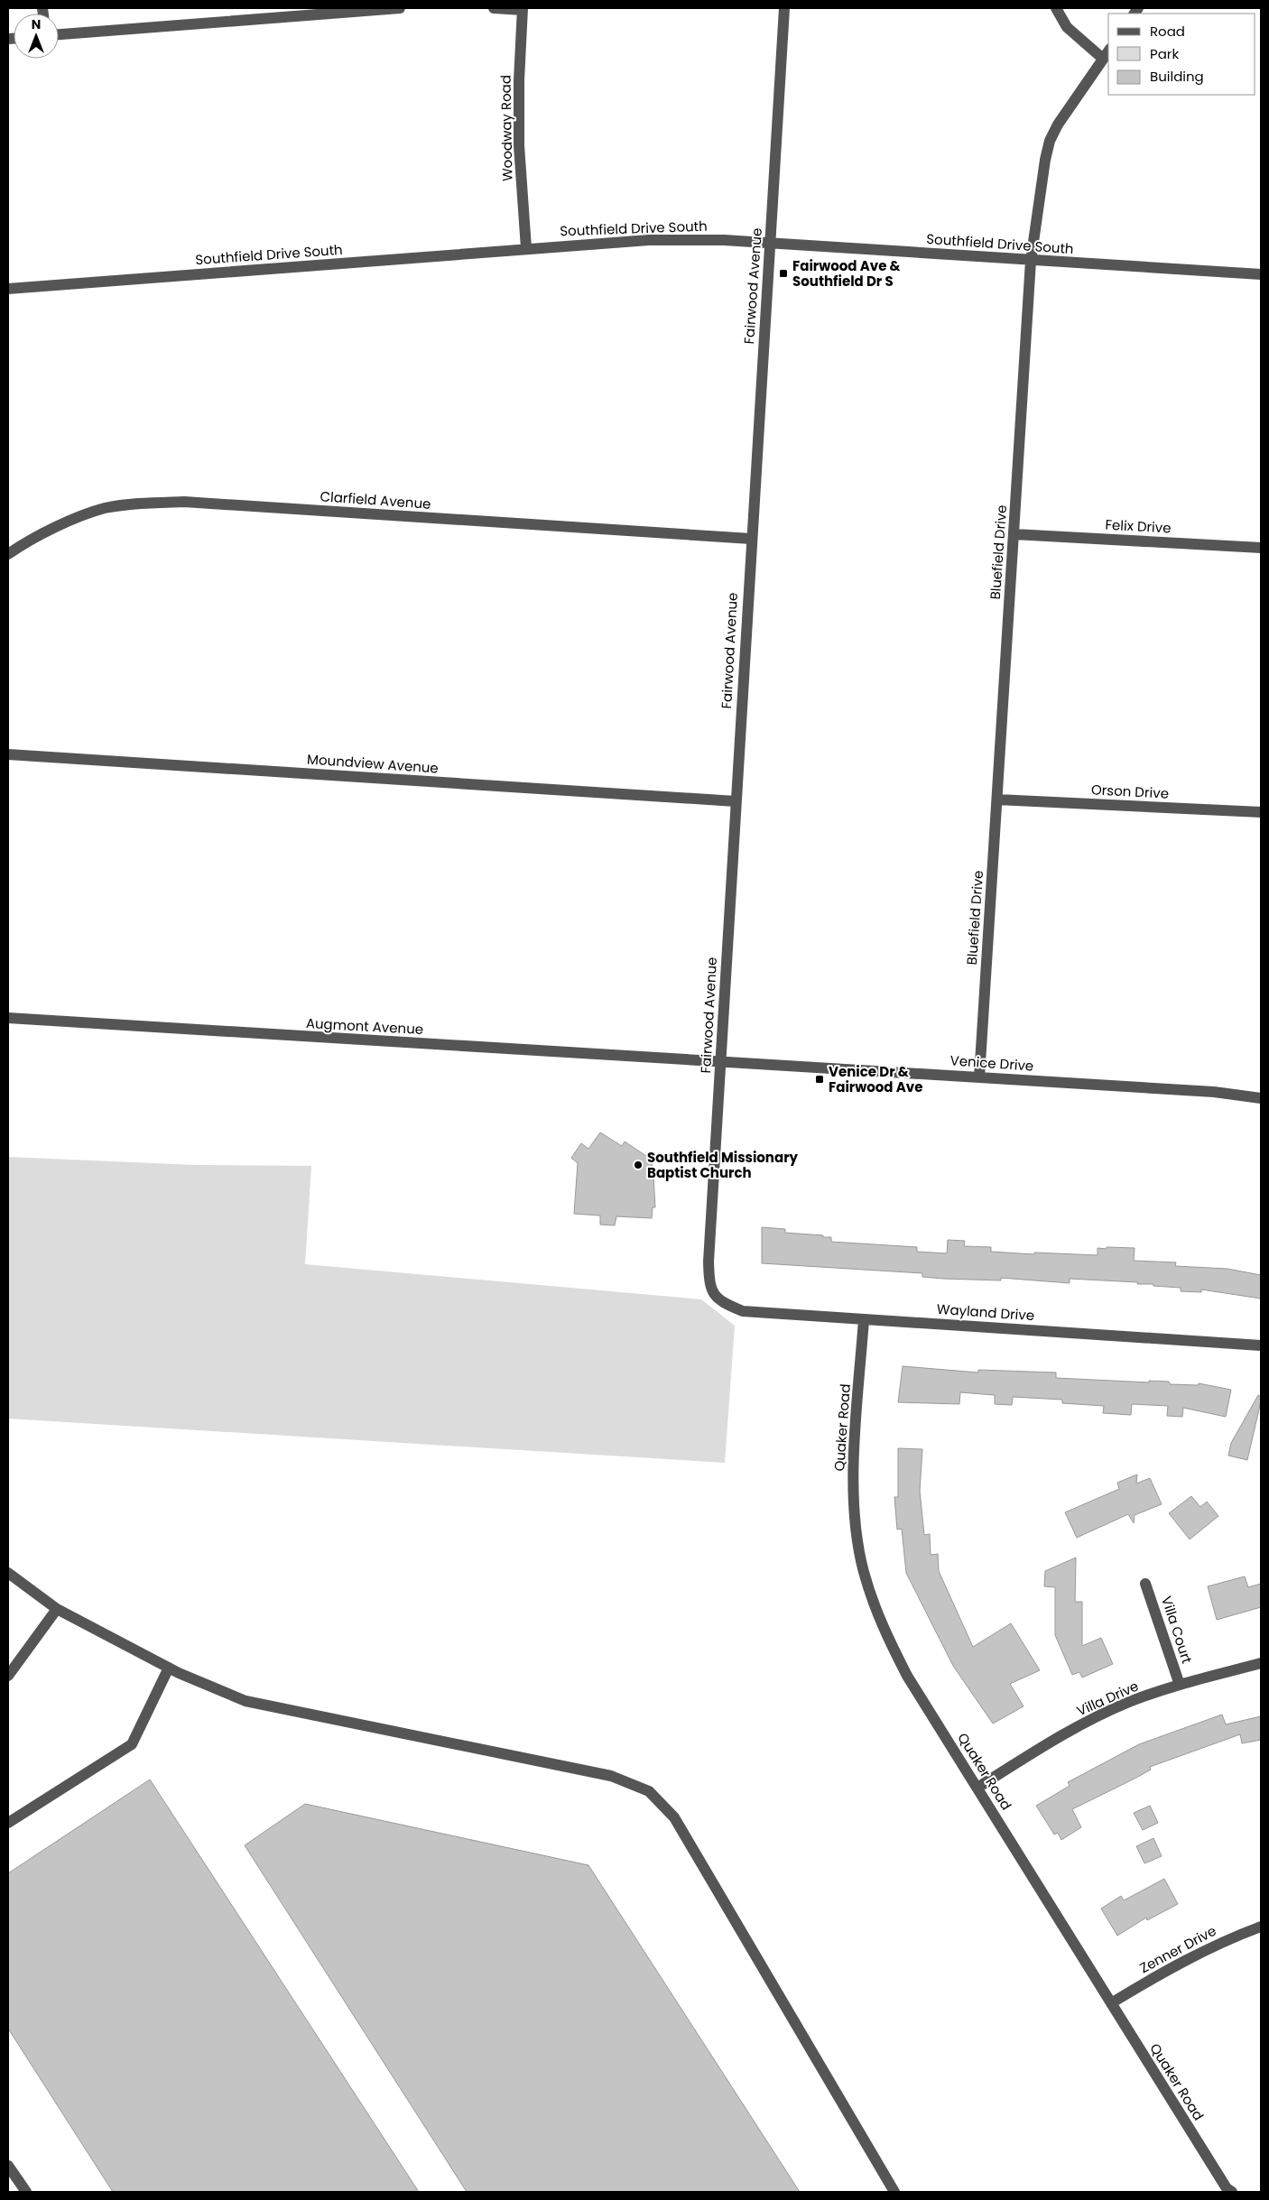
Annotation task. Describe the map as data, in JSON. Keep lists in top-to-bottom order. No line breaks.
{"streets":{"street":["Woodway Road","Southfield Drive South","Fairwood Avenue","Clarfield Avenue","Felix Drive","Bluefield Drive","Moundview Avenue","Orson Drive","Augmont Avenue","Venice Drive","Wayland Drive","Quaker Road","Villa Court","Villa Drive","Zenner Drive"]},"crossings":[["Woodway Road","Southfield Drive South"],["Southfield Drive South","Fairwood Avenue"],["Southfield Drive South","Bluefield Drive"],["Fairwood Avenue","Clarfield Avenue"],["Fairwood Avenue","Moundview Avenue"],["Fairwood Avenue","Augmont Avenue"],["Fairwood Avenue","Venice Drive"],["Fairwood Avenue","Wayland Drive"],["Felix Drive","Bluefield Drive"],["Bluefield Drive","Orson Drive"],["Bluefield Drive","Venice Drive"],["Augmont Avenue","Venice Drive"],["Wayland Drive","Quaker Road"],["Quaker Road","Villa Drive"],["Quaker Road","Zenner Drive"],["Villa Court","Villa Drive"]],"places":{"transit":["Fairwood Ave & Southfield Dr S","Venice Dr & Fairwood Ave"],"other":["Southfield Missionary Baptist Church"]},"legend":["Road","Park","Building"],"north":"top"}
